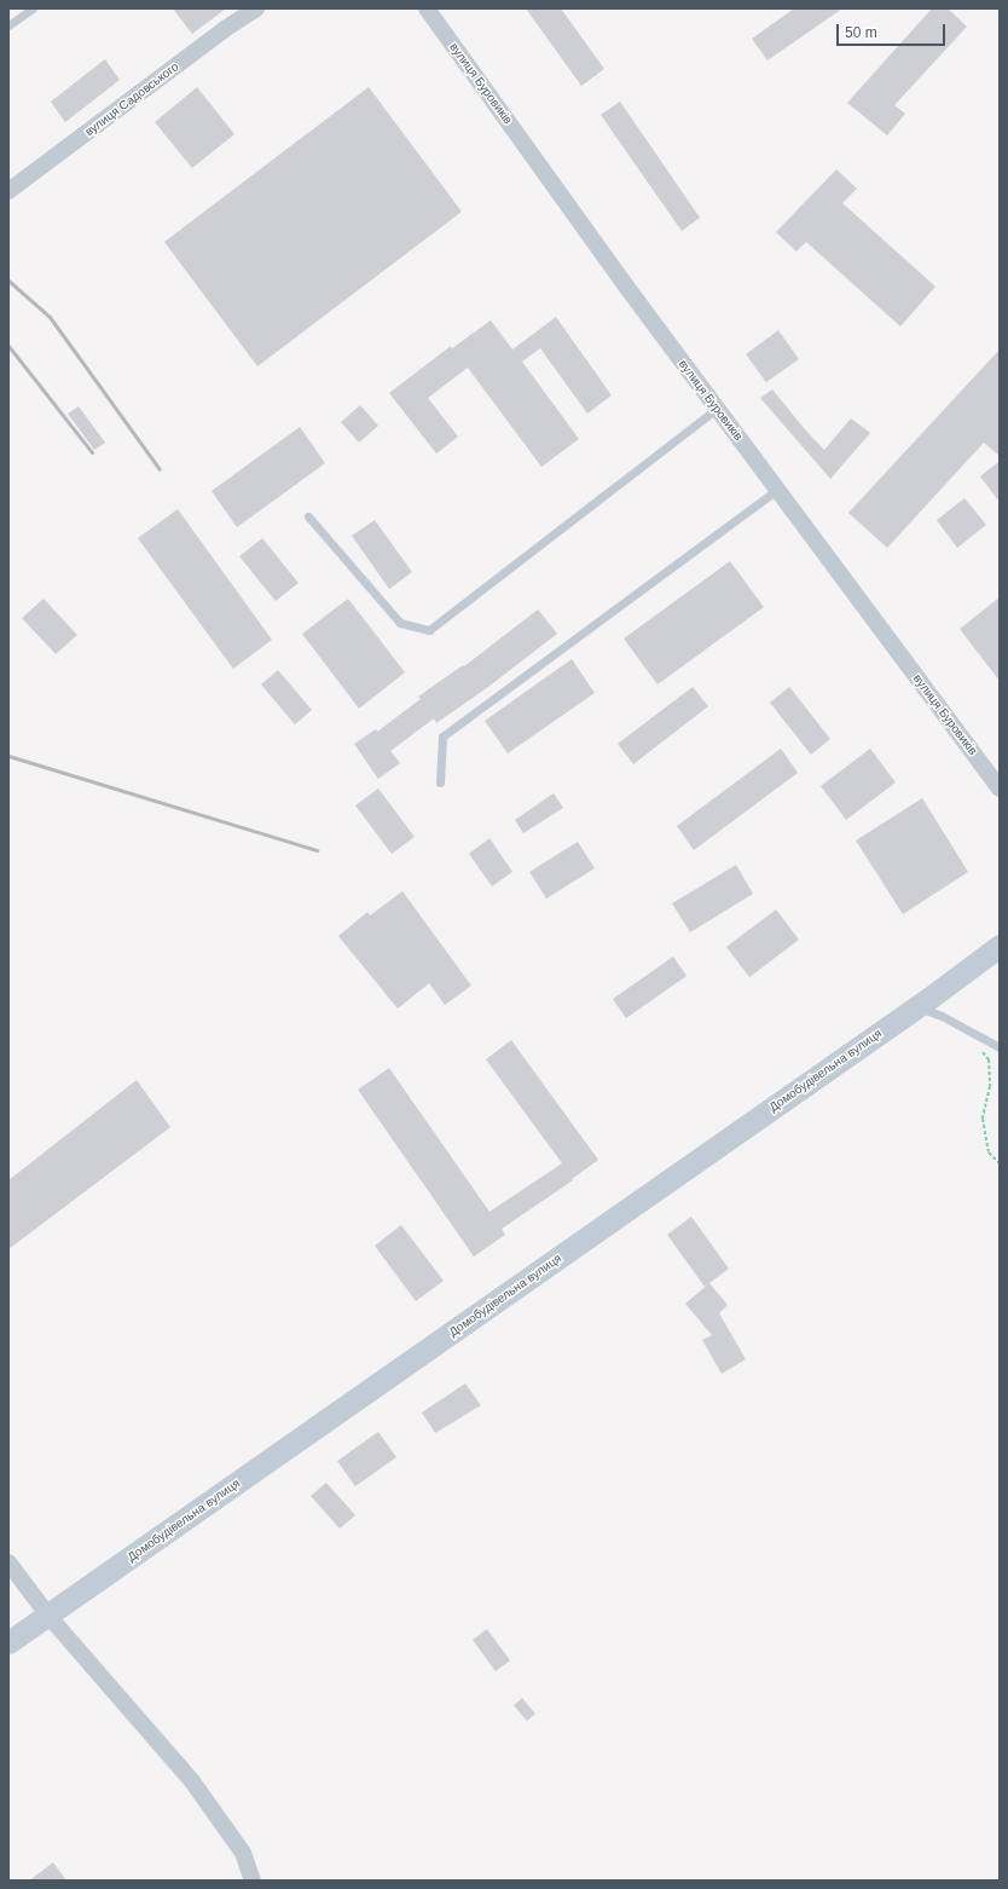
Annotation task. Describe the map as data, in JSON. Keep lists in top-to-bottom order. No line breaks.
{"streets":{"street":["вулиця Буровиків","вулиця Садовського","Домобудівельна вулиця"]},"scale_bar":"50 m"}
